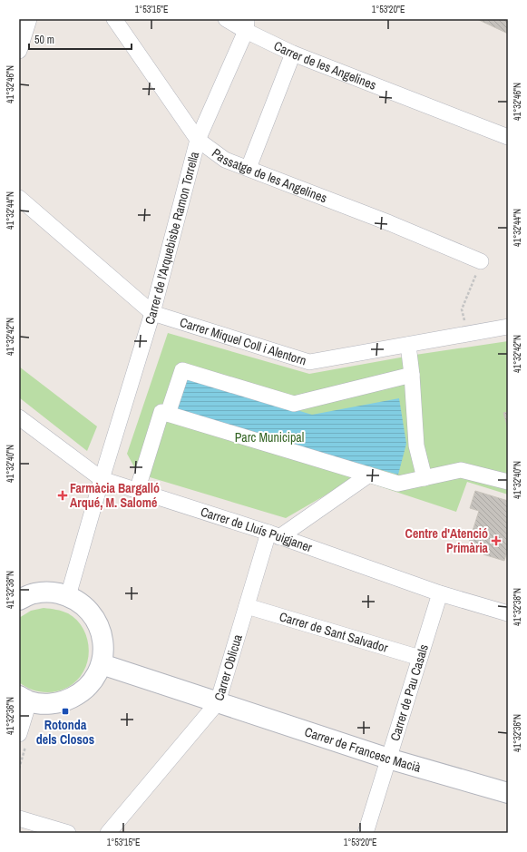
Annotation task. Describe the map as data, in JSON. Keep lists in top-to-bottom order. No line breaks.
{"streets":{"street":["Carrer de les Angelines","Passatge de les Angelines","Carrer de l'Arquebisbe Ramon Torrella","Carrer Miquel Coll i Alentorn","Carrer de Lluís Puigjaner","Carrer de Sant Salvador","Carrer Oblicua","Carrer de Pau Casals","Carrer de Francesc Macià"]},"crossings":[["Carrer de les Angelines","Carrer de l'Arquebisbe Ramon Torrella"],["Passatge de les Angelines","Carrer de l'Arquebisbe Ramon Torrella"],["Carrer de l'Arquebisbe Ramon Torrella","Carrer Miquel Coll i Alentorn"],["Carrer de l'Arquebisbe Ramon Torrella","Carrer de Lluís Puigjaner"],["Carrer de Lluís Puigjaner","Carrer Oblicua"],["Carrer de Lluís Puigjaner","Carrer de Pau Casals"],["Carrer de Sant Salvador","Carrer Oblicua"],["Carrer de Sant Salvador","Carrer de Pau Casals"],["Carrer Oblicua","Carrer de Francesc Macià"],["Carrer de Pau Casals","Carrer de Francesc Macià"]],"parks":["Parc Municipal"],"places":{"health":["Farmàcia Bargalló Arqué, M. Salomé","Centre d'Atenció Primària"],"transit":["Rotonda dels Closos"]},"scale_bar":"50 m","coordinates":["1°53'15\"E","1°53'20\"E","41°32'46\"N","41°32'44\"N","41°32'42\"N","41°32'40\"N","41°32'38\"N","41°32'36\"N"]}
